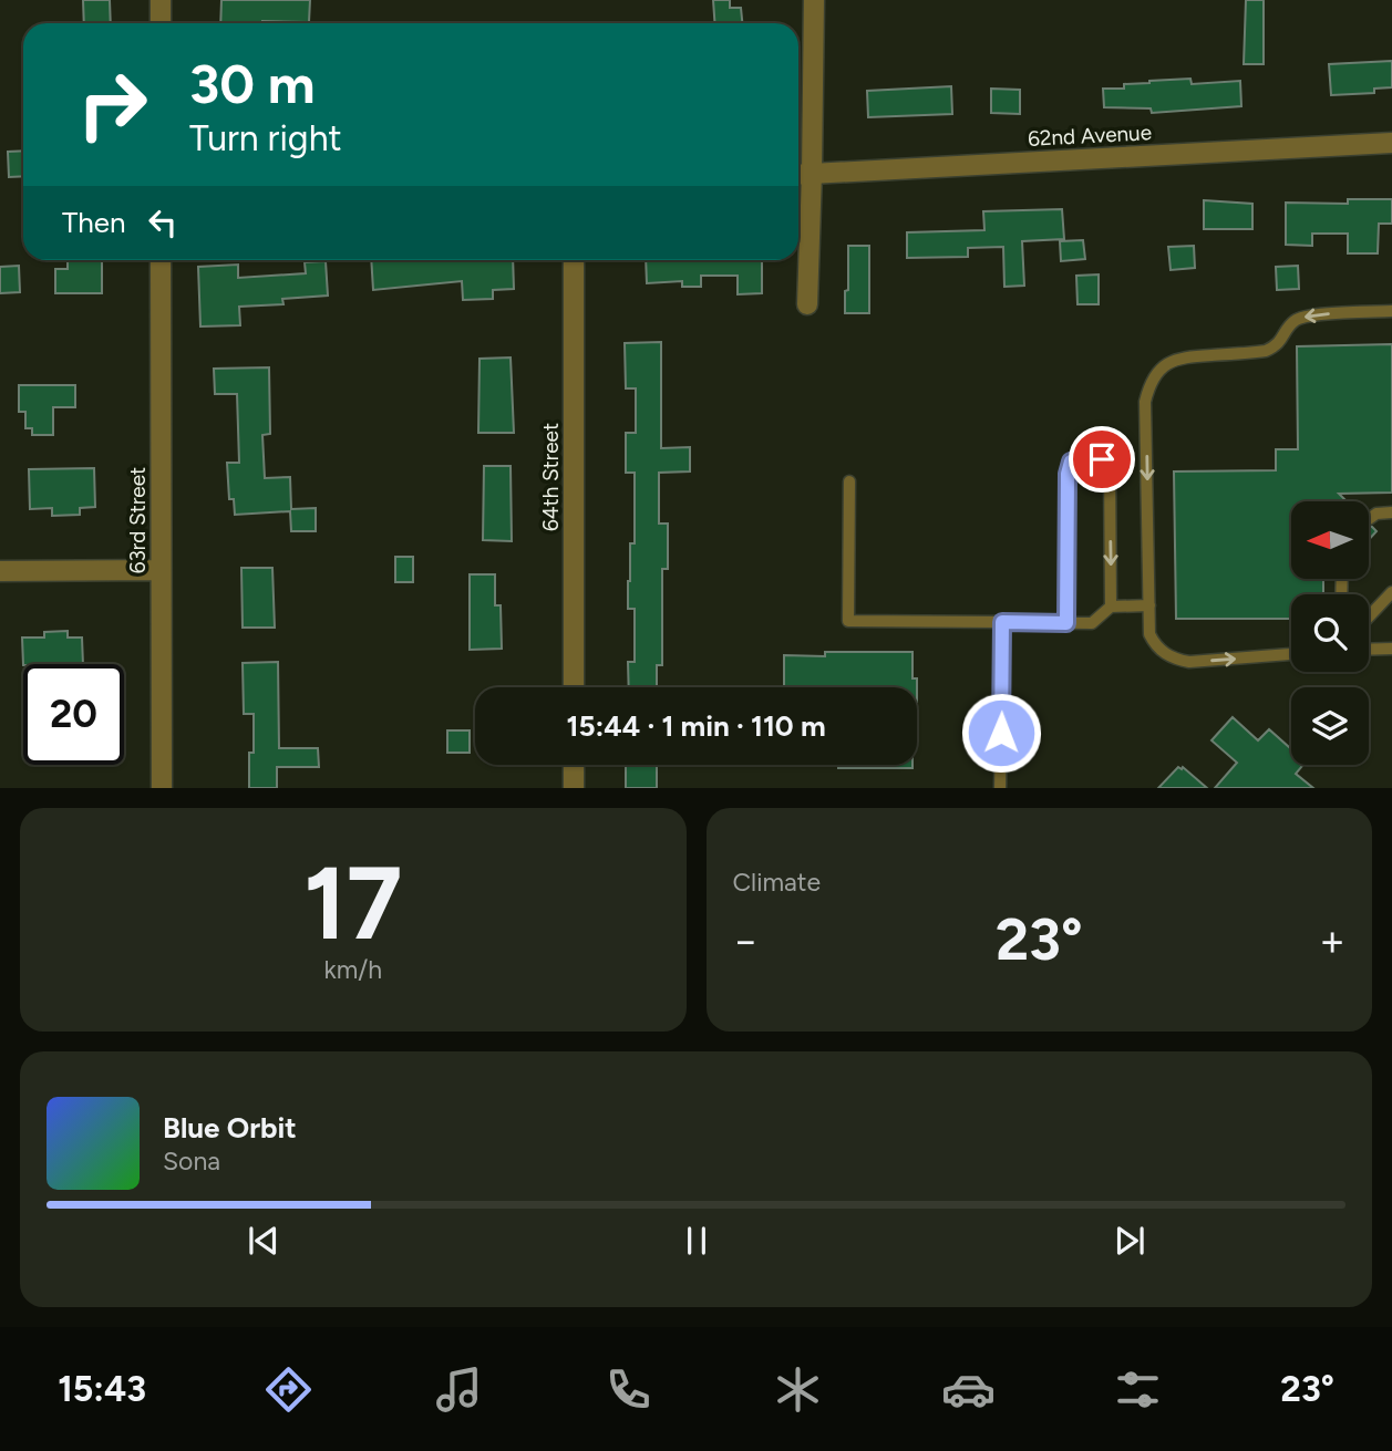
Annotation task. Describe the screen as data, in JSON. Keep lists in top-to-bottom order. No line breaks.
{"streets":{"street":["62nd Avenue","64th Street","63rd Street"]},"north":"left","page":{"turn":["30 m","Turn right"],"then":"Then","limit":"20","trip":"15:44 · 1 min · 110 m","tile":[["17","km/h"],"Climate"],"heat":["−","23°","+"],"song":["Blue Orbit","Sona"],"tabs":["15:43","23°"]}}
